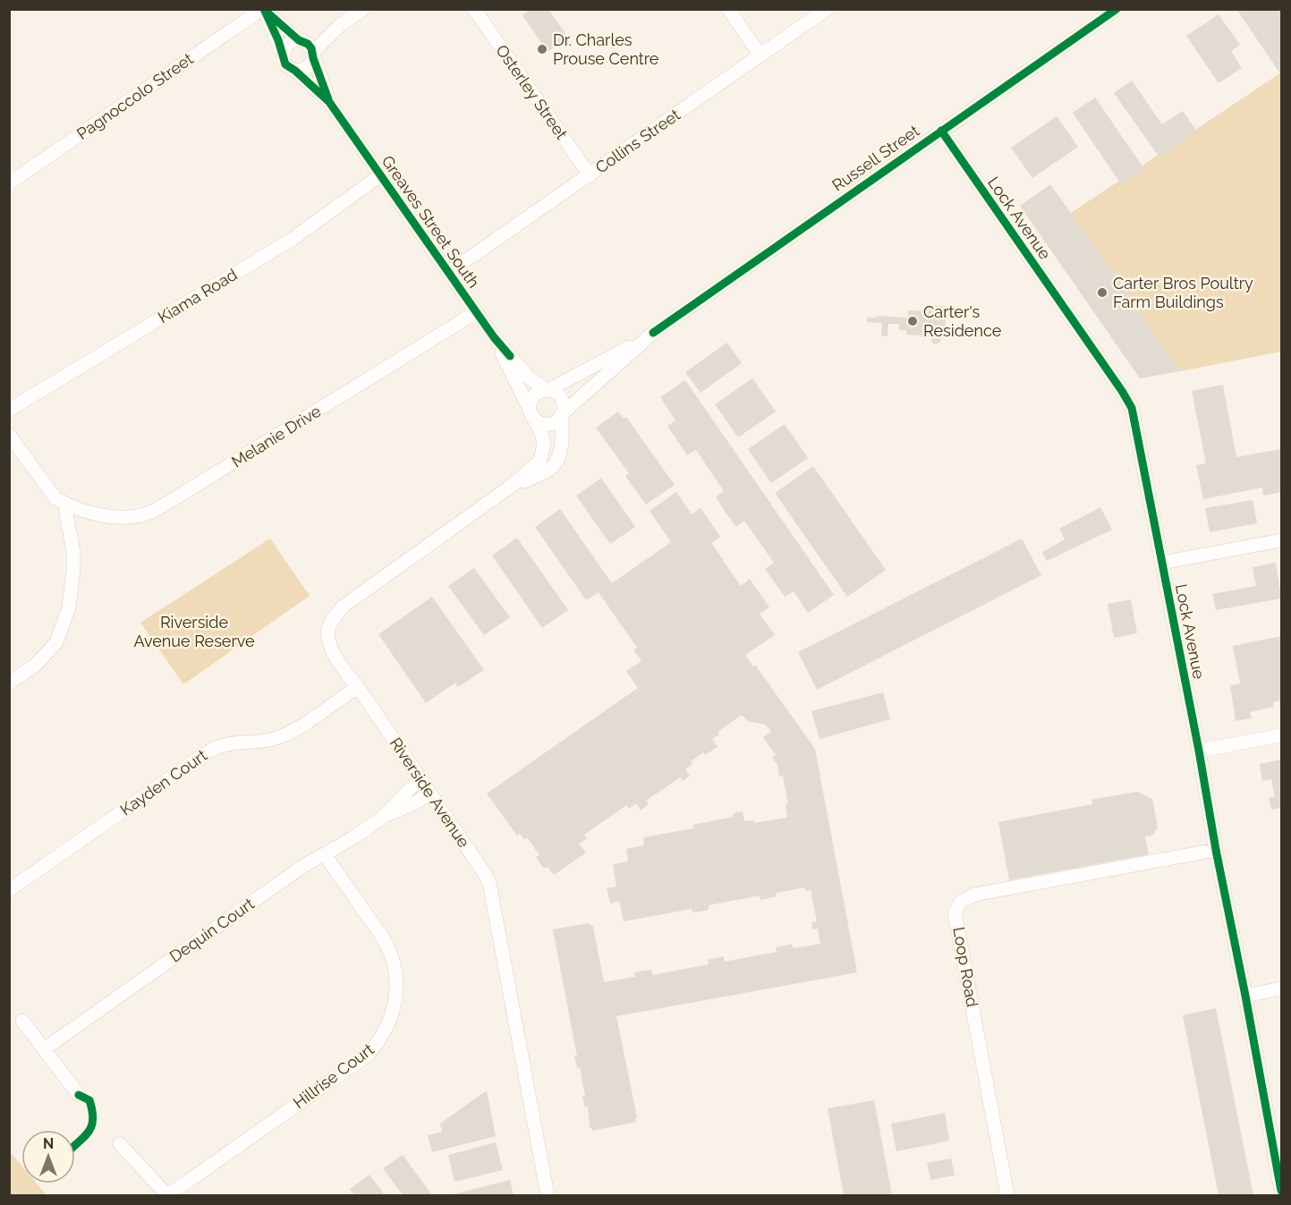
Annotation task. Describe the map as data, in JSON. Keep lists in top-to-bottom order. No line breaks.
{"streets":{"street":["Osterley Street","Pagnoccolo Street","Collins Street","Russell Street","Lock Avenue","Greaves Street South","Kiama Road","Melanie Drive","Kayden Court","Riverside Avenue","Dequin Court","Loop Road","Hillrise Court"]},"crossings":[["Osterley Street","Collins Street"],["Collins Street","Greaves Street South"],["Russell Street","Lock Avenue"],["Russell Street","Greaves Street South"],["Russell Street","Riverside Avenue"],["Lock Avenue","Loop Road"],["Greaves Street South","Kiama Road"],["Greaves Street South","Melanie Drive"],["Greaves Street South","Riverside Avenue"],["Kayden Court","Riverside Avenue"],["Riverside Avenue","Dequin Court"],["Dequin Court","Hillrise Court"]],"parks":["Riverside Avenue Reserve"],"places":["Dr. Charles Prouse Centre","Carter Bros Poultry Farm Buildings","Carter's Residence"],"north":"top"}
